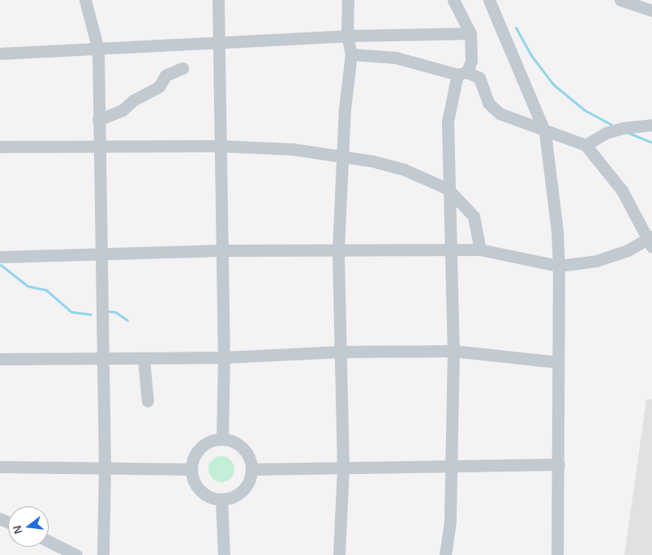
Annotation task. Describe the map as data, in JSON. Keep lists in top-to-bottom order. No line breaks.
{"north":"left"}
